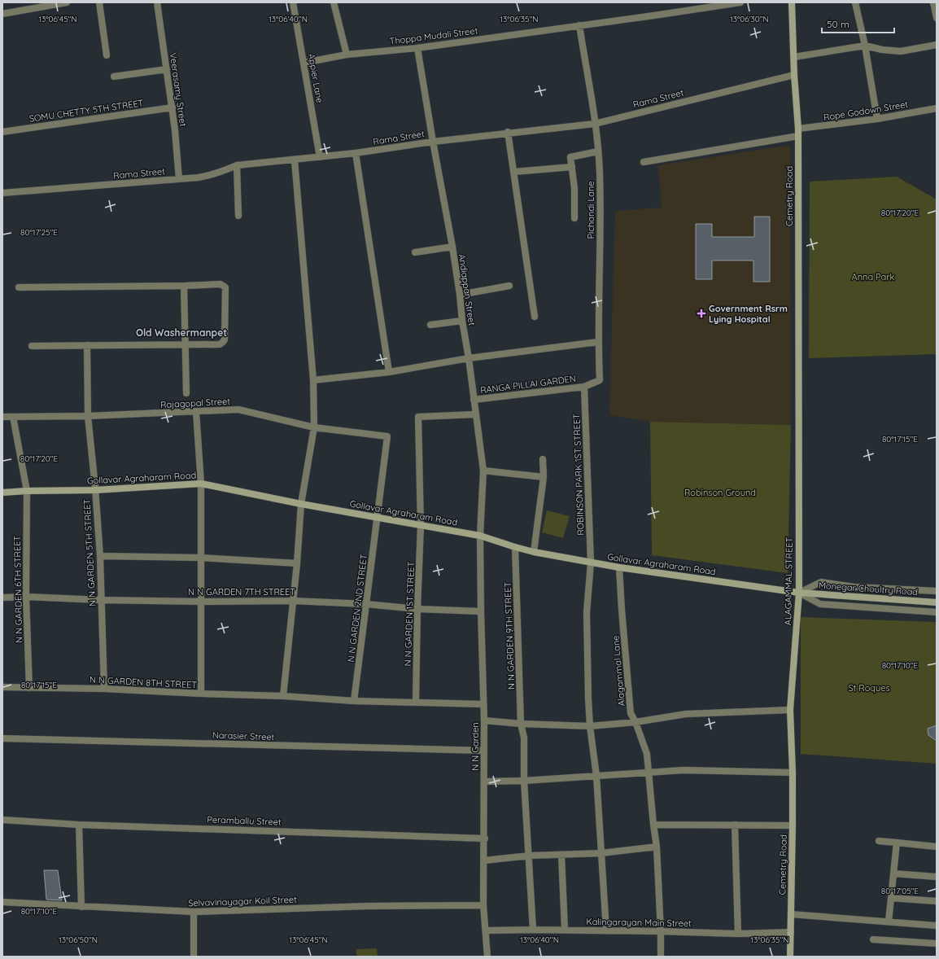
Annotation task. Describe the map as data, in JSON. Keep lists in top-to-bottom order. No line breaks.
{"streets":{"main road":["Cemetry Road","Gollavar Agraharam Road","ALAGAMMAL STREET","Monegar Choultry Road"],"street":["Thoppa Mudali Street","Appier Lane","Veerasamy Street","Rama Street","SOMU CHETTY 5TH STREET","Rope Godown Street","Pichandi Lane","Andiappan Street","RANGA PILLAI GARDEN","Rajagopal Street","ROBINSON PARK 1ST STREET","N N GARDEN 5TH STREET","N N GARDEN 6TH STREET","N N GARDEN 7TH STREET","N N GARDEN 2ND STREET","N N GARDEN 1ST STREET","N N GARDEN 9TH STREET","Alagammal Lane","N N GARDEN 8TH STREET","Narasier Street","N N Garden","Peramballu Street","Selvavinayagar Koil Street","Kalingarayan Main Street"]},"crossings":[["Thoppa Mudali Street","Appier Lane"],["Thoppa Mudali Street","Pichandi Lane"],["Thoppa Mudali Street","Andiappan Street"],["Appier Lane","Rama Street"],["Veerasamy Street","Rama Street"],["Veerasamy Street","SOMU CHETTY 5TH STREET"],["Rama Street","Cemetry Road"],["Rama Street","Pichandi Lane"],["Rama Street","Andiappan Street"],["Rope Godown Street","Cemetry Road"],["Cemetry Road","ALAGAMMAL STREET"],["Cemetry Road","Kalingarayan Main Street"],["Pichandi Lane","RANGA PILLAI GARDEN"],["Pichandi Lane","ROBINSON PARK 1ST STREET"],["Andiappan Street","RANGA PILLAI GARDEN"],["Andiappan Street","Gollavar Agraharam Road"],["Andiappan Street","N N GARDEN 1ST STREET"],["Andiappan Street","N N Garden"],["RANGA PILLAI GARDEN","ROBINSON PARK 1ST STREET"],["Rajagopal Street","N N GARDEN 5TH STREET"],["Rajagopal Street","N N GARDEN 6TH STREET"],["Rajagopal Street","N N GARDEN 2ND STREET"],["ROBINSON PARK 1ST STREET","Gollavar Agraharam Road"],["ROBINSON PARK 1ST STREET","Kalingarayan Main Street"],["Gollavar Agraharam Road","N N GARDEN 5TH STREET"],["Gollavar Agraharam Road","ALAGAMMAL STREET"],["Gollavar Agraharam Road","Monegar Choultry Road"],["Gollavar Agraharam Road","N N GARDEN 6TH STREET"],["Gollavar Agraharam Road","N N GARDEN 2ND STREET"],["Gollavar Agraharam Road","N N GARDEN 1ST STREET"],["Gollavar Agraharam Road","N N GARDEN 9TH STREET"],["Gollavar Agraharam Road","Alagammal Lane"],["Gollavar Agraharam Road","N N Garden"],["N N GARDEN 5TH STREET","N N GARDEN 7TH STREET"],["N N GARDEN 5TH STREET","N N GARDEN 8TH STREET"],["ALAGAMMAL STREET","Monegar Choultry Road"],["N N GARDEN 6TH STREET","N N GARDEN 7TH STREET"],["N N GARDEN 6TH STREET","N N GARDEN 8TH STREET"],["N N GARDEN 7TH STREET","N N GARDEN 2ND STREET"],["N N GARDEN 7TH STREET","N N GARDEN 1ST STREET"],["N N GARDEN 7TH STREET","N N Garden"],["N N GARDEN 2ND STREET","N N GARDEN 8TH STREET"],["N N GARDEN 1ST STREET","N N GARDEN 8TH STREET"],["N N GARDEN 9TH STREET","Kalingarayan Main Street"],["Alagammal Lane","Kalingarayan Main Street"],["N N GARDEN 8TH STREET","N N Garden"],["Narasier Street","N N Garden"],["N N Garden","Peramballu Street"],["N N Garden","Selvavinayagar Koil Street"],["N N Garden","Kalingarayan Main Street"]],"districts":["Old Washermanpet"],"parks":["Anna Park","Robinson Ground","St Roques"],"places":{"health":["Government Rsrm Lying Hospital"]},"scale_bar":"50 m","coordinates":["13°06'45\"N","13°06'40\"N","13°06'35\"N","13°06'30\"N","80°17'20\"E","80°17'25\"E","80°17'15\"E","80°17'10\"E","80°17'05\"E","13°06'50\"N"]}
